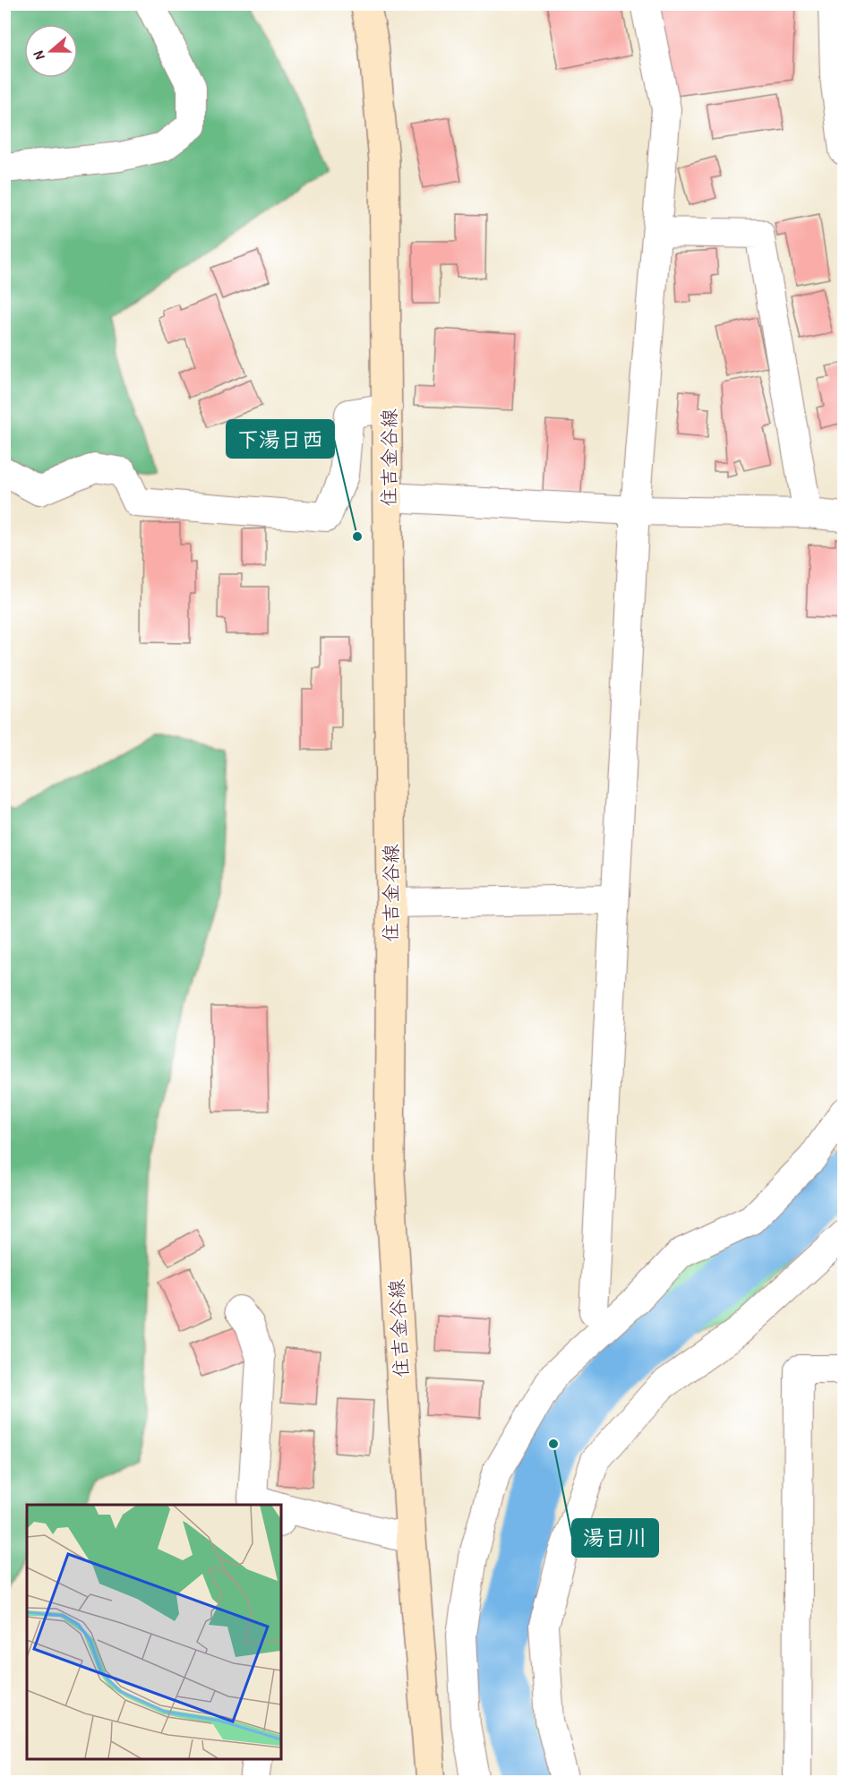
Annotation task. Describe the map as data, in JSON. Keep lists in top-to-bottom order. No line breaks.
{"streets":{"main road":["住吉金谷線"]},"places":["下湯日西","湯日川"],"north":"left"}
